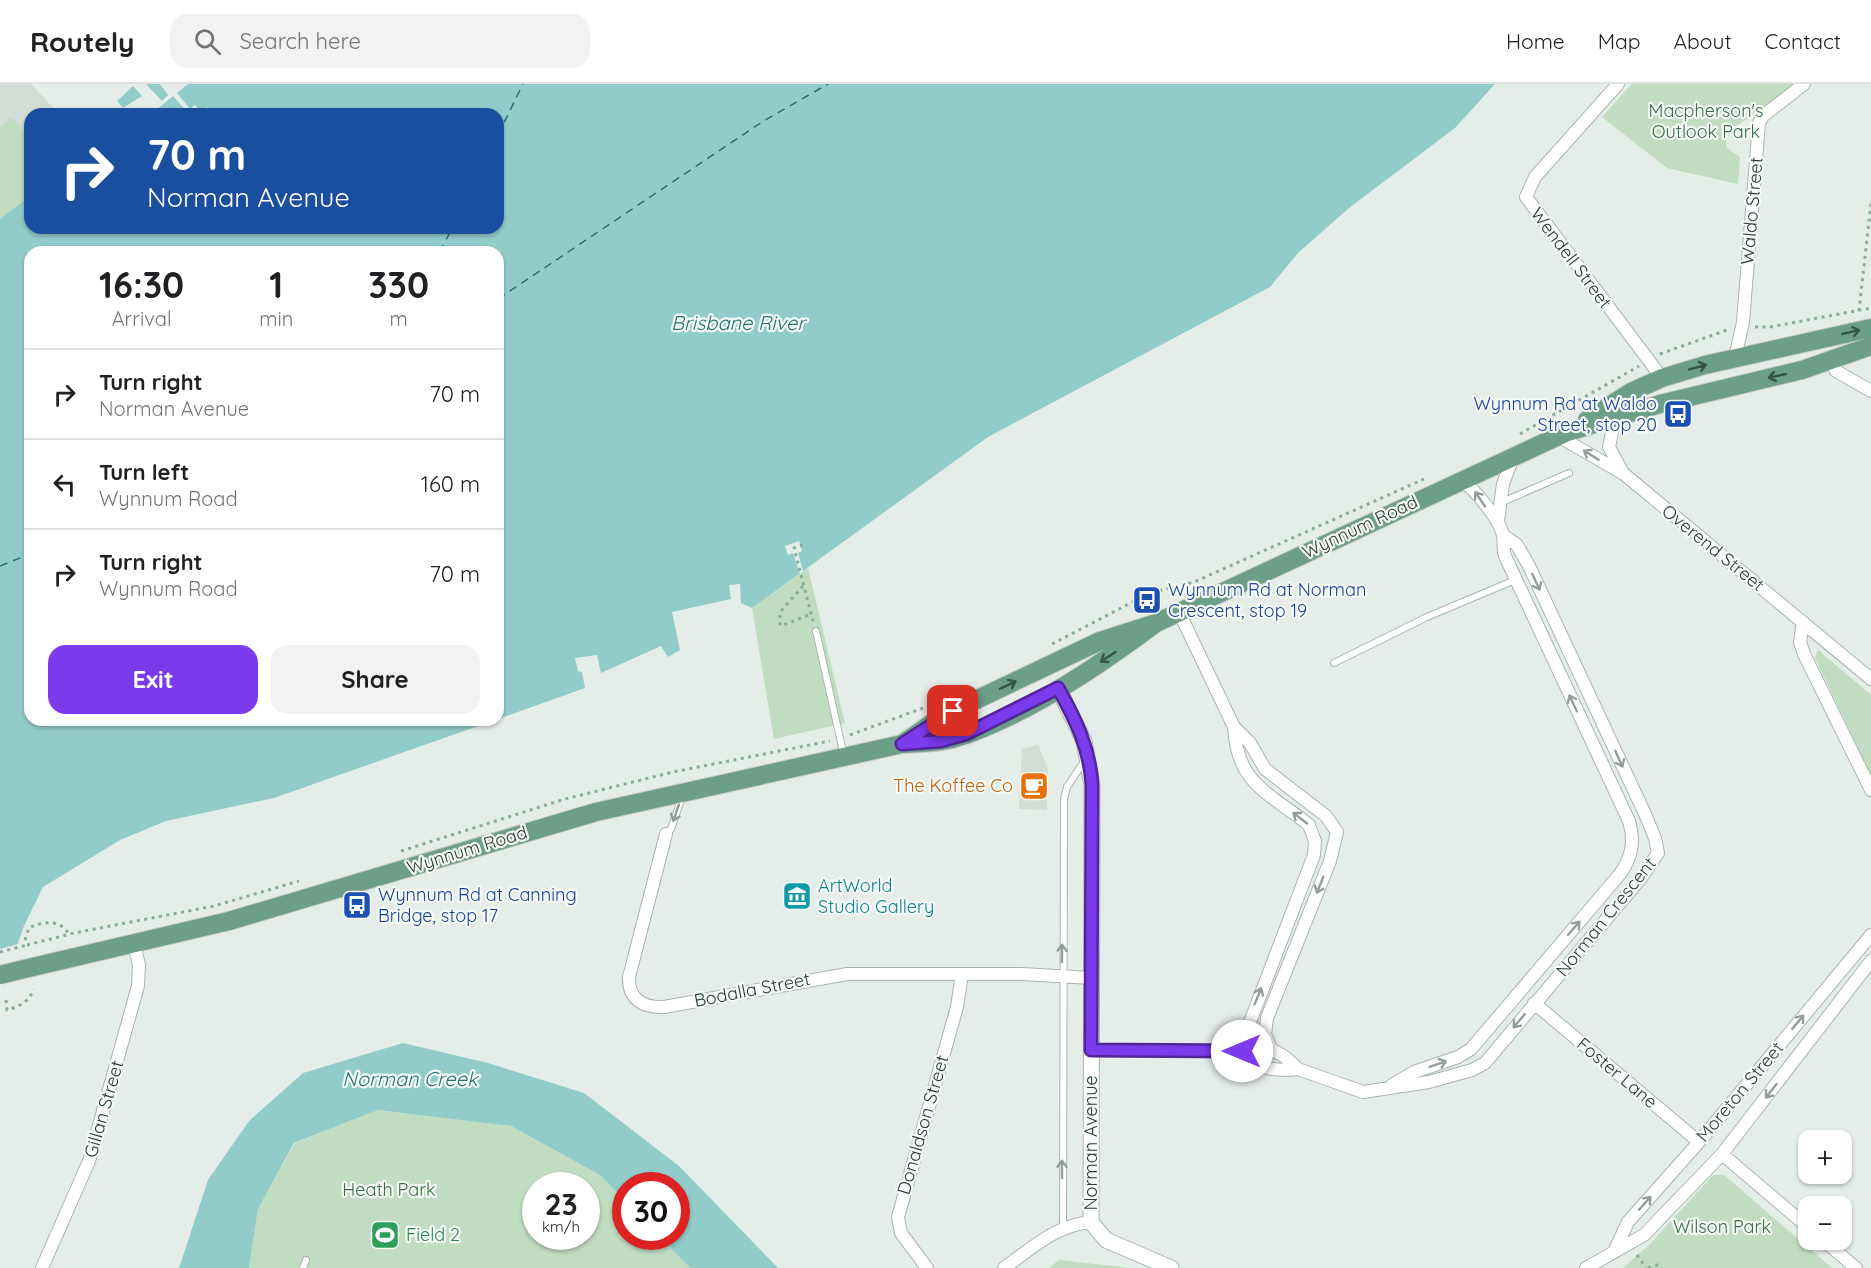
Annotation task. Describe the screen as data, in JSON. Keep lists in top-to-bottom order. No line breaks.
{"streets":{"main road":["Wynnum Road","Norman Avenue"],"street":["Waldo Street","Wendell Street","Overend Street","Norman Crescent","Bodalla Street","Foster Lane","Moreton Street","Gillan Street","Donaldson Street"]},"crossings":[["Waldo Street","Wynnum Road"],["Wendell Street","Wynnum Road"],["Wynnum Road","Overend Street"],["Wynnum Road","Norman Crescent"],["Wynnum Road","Bodalla Street"],["Wynnum Road","Gillan Street"],["Wynnum Road","Norman Avenue"],["Norman Crescent","Foster Lane"],["Bodalla Street","Donaldson Street"],["Bodalla Street","Norman Avenue"],["Foster Lane","Moreton Street"]],"one_way":["Norman Avenue"],"water":["Brisbane River","Norman Creek"],"parks":["Macpherson's Outlook Park","Heath Park","Wilson Park"],"places":{"bus stop":["Wynnum Rd at Waldo Street, stop 20","Wynnum Rd at Norman Crescent, stop 19","Wynnum Rd at Canning Bridge, stop 17"],"cafe":["The Koffee Co"],"museum":["ArtWorld Studio Gallery"],"sports":["Field 2"]},"page":{"header":"Routely","search":"Search here","nav":["Home","Map","About","Contact"],"turn":["70 m","Norman Avenue"],"eta":["16:30","Arrival","1","min","330","m"],"list":[{"name":"Turn right","note":"Norman Avenue","value":"70 m"},{"name":"Turn left","note":"Wynnum Road","value":"160 m"},{"name":"Turn right","note":"Wynnum Road","value":"70 m"}],"buttons":["Exit","Share"],"map_buttons":["+","−"],"speed":"23 km/h","limit":"30"}}
